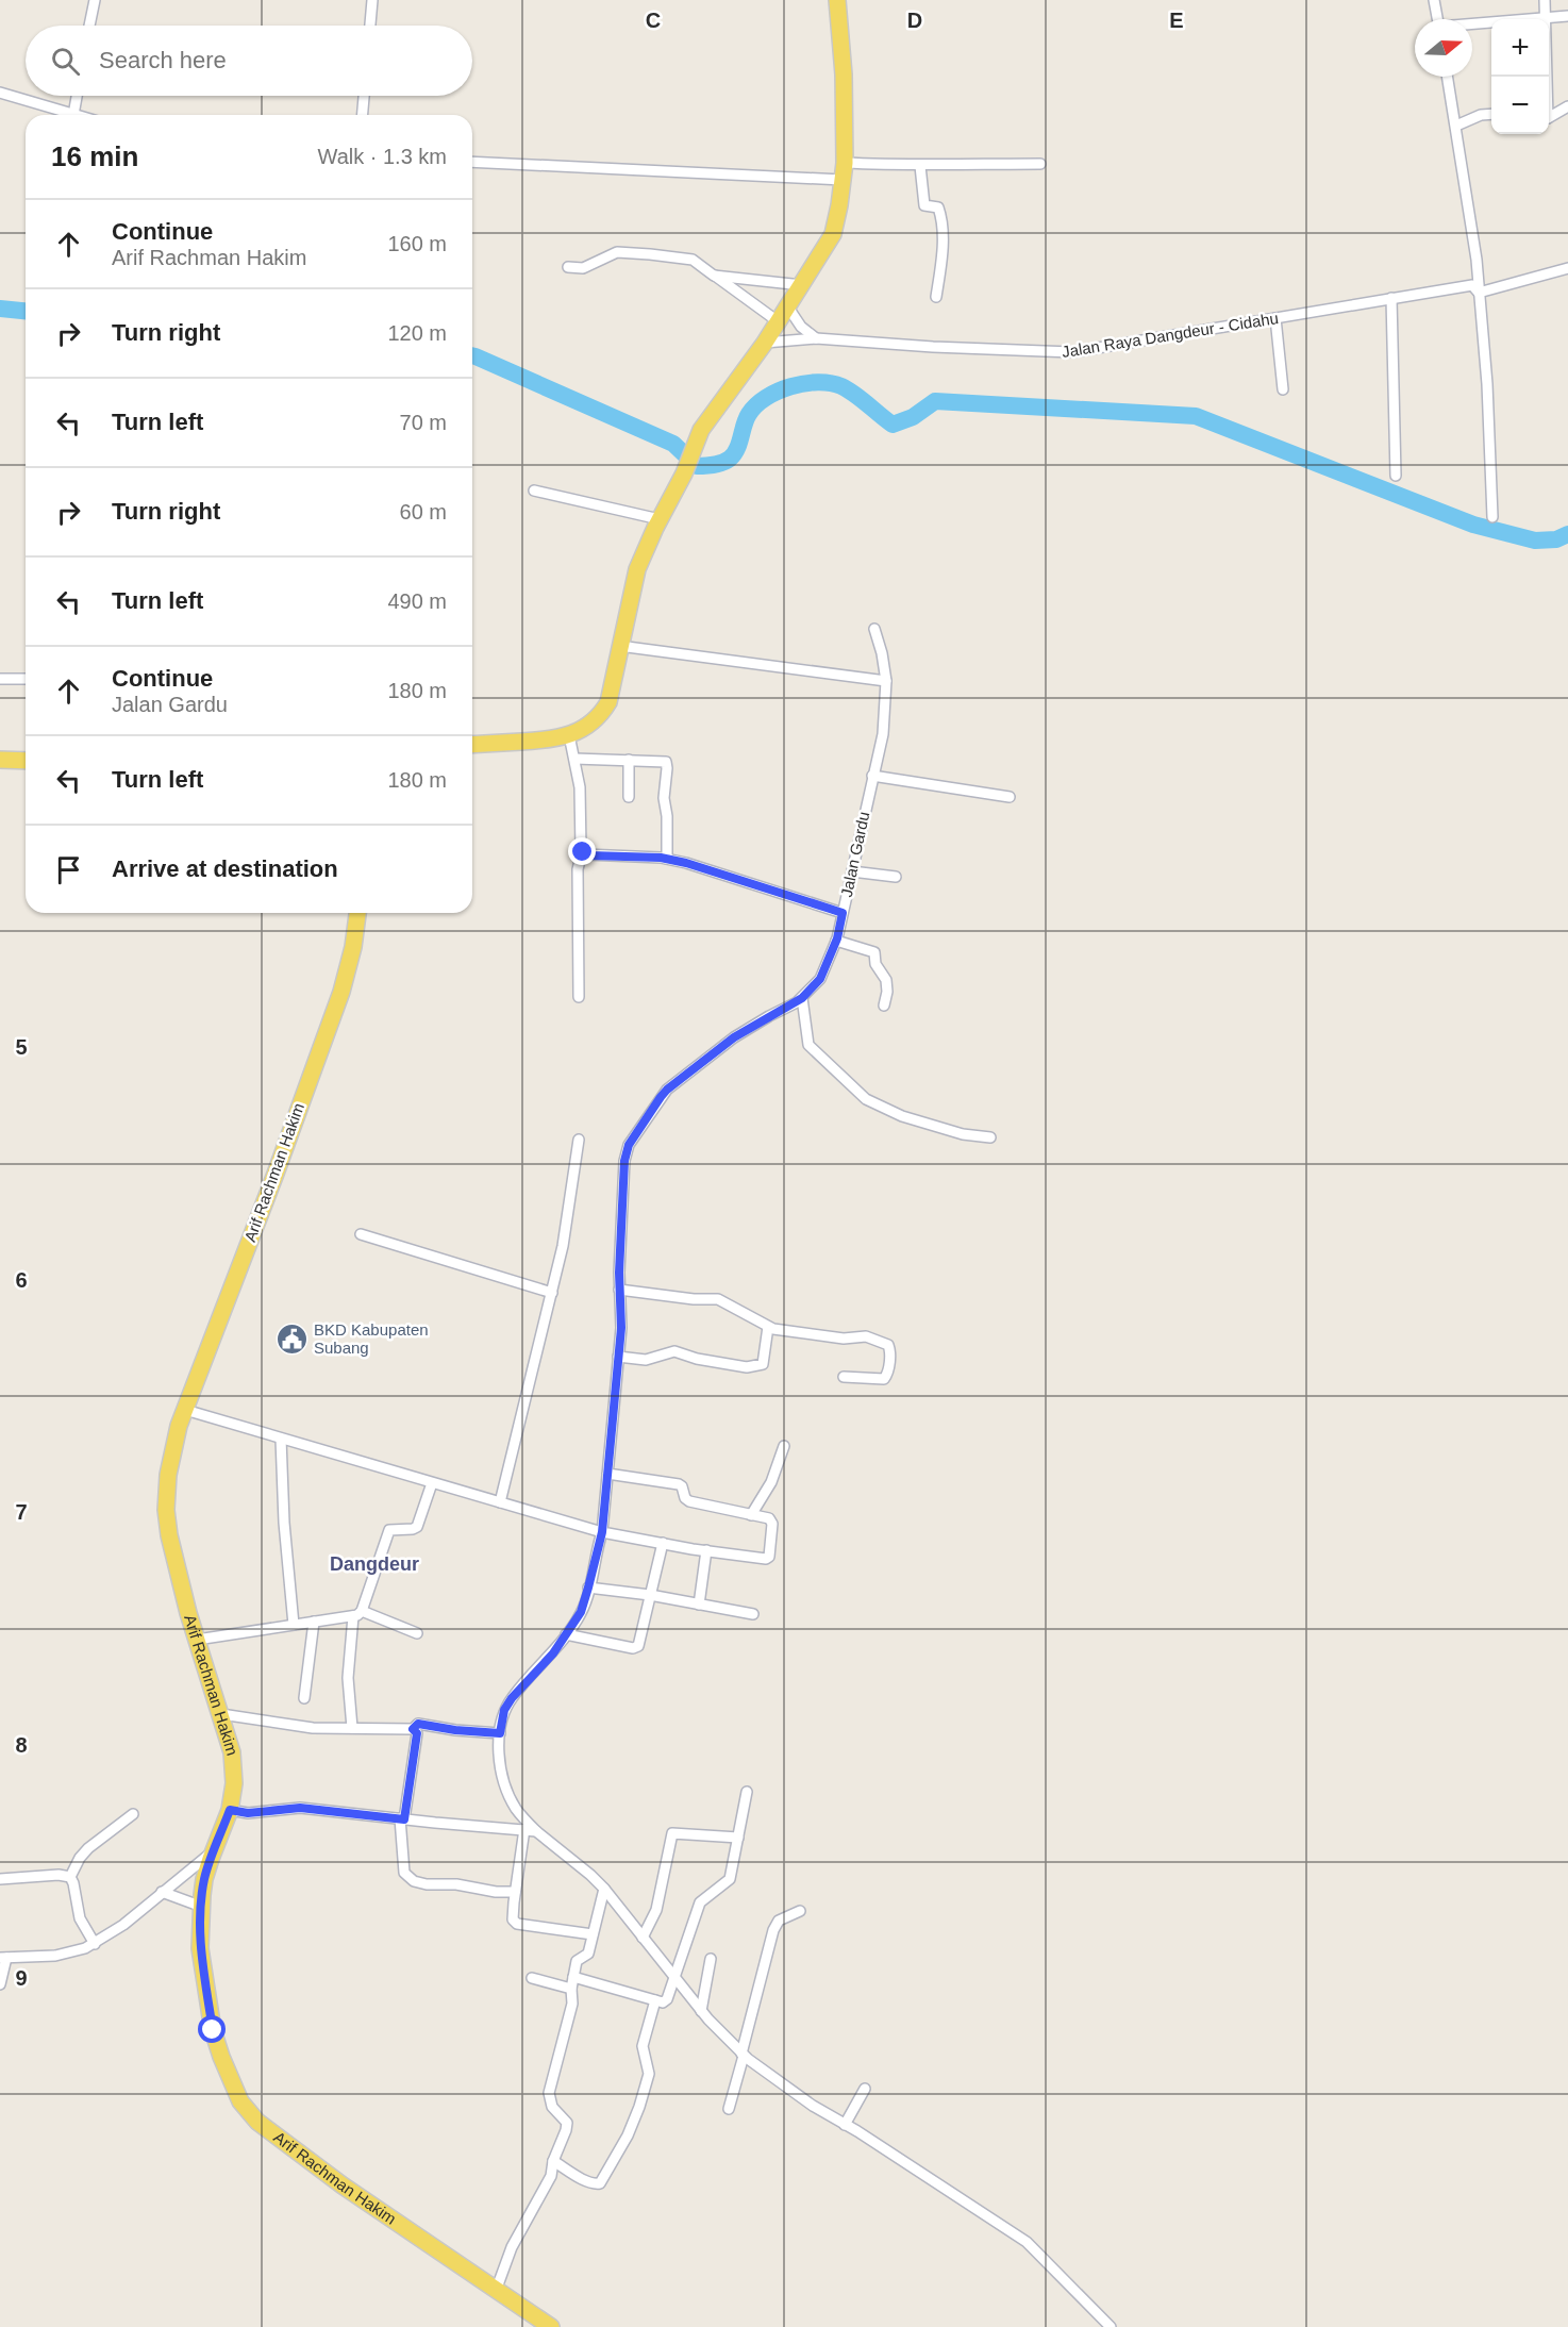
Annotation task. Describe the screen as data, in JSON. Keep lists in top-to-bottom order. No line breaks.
{"streets":{"main road":["Arif Rachman Hakim"],"street":["Jalan Raya Dangdeur - Cidahu","Jalan Gardu"]},"districts":["Dangdeur"],"places":{"public building":["BKD Kabupaten Subang"]},"north":"right","page":{"map_buttons":["+","−"],"search":"Search here","heading":["16 min","Walk · 1.3 km"],"list":[["Continue","Arif Rachman Hakim","160 m"],["Turn right","120 m"],["Turn left","70 m"],["Turn right","60 m"],["Turn left","490 m"],["Continue","Jalan Gardu","180 m"],["Turn left","180 m"],"Arrive at destination"]},"grid":{"columns":["C","D","E"],"rows":["5","6","7","8","9"]}}
